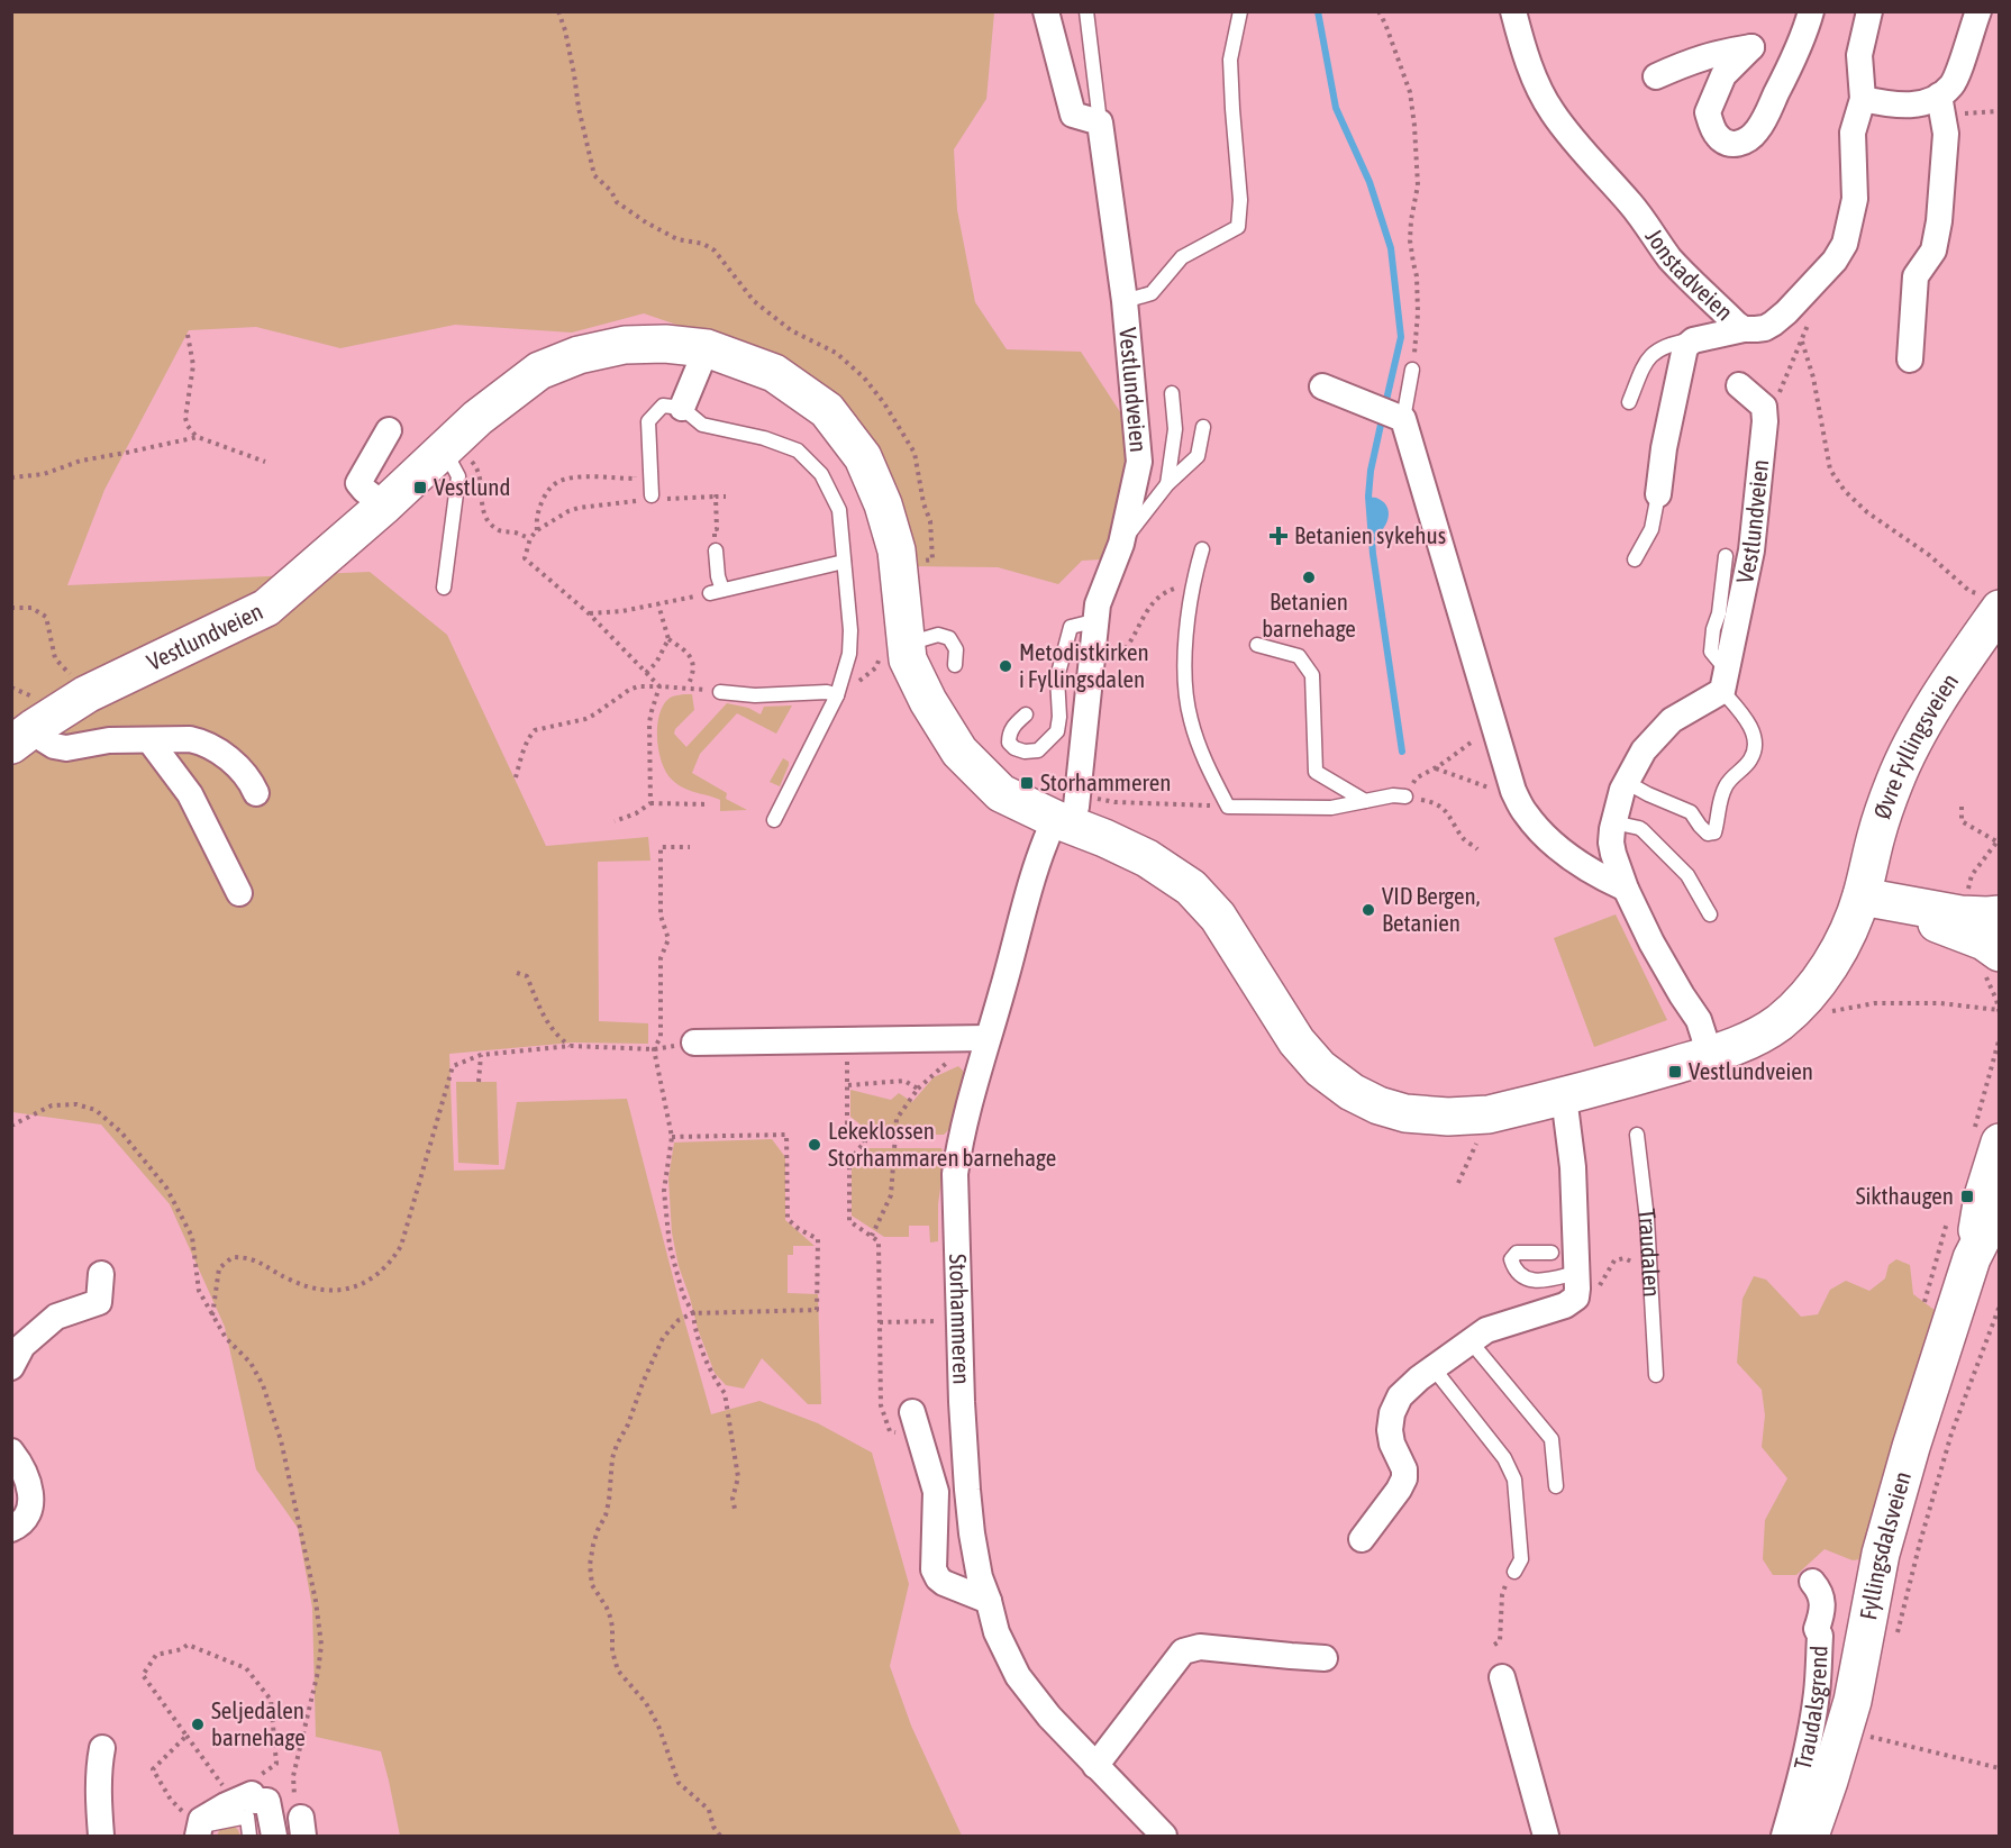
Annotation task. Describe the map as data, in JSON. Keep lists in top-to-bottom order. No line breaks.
{"streets":{"main road":["Vestlundveien","Øvre Fyllingsveien","Fyllingsdalsveien"],"street":["Jonstadveien","Storhammeren","Traudalsgrend"],"lane":["Traudalen"]},"crossings":[["Vestlundveien","Øvre Fyllingsveien"],["Vestlundveien","Storhammeren"]],"places":{"transit":["Vestlund","Storhammeren","Vestlundveien","Sikthaugen"],"health":["Betanien sykehus"],"other":["Betanien barnehage","Metodistkirken i Fyllingsdalen","VID Bergen, Betanien","Lekeklossen Storhammaren barnehage","Seljedalen barnehage"]}}
